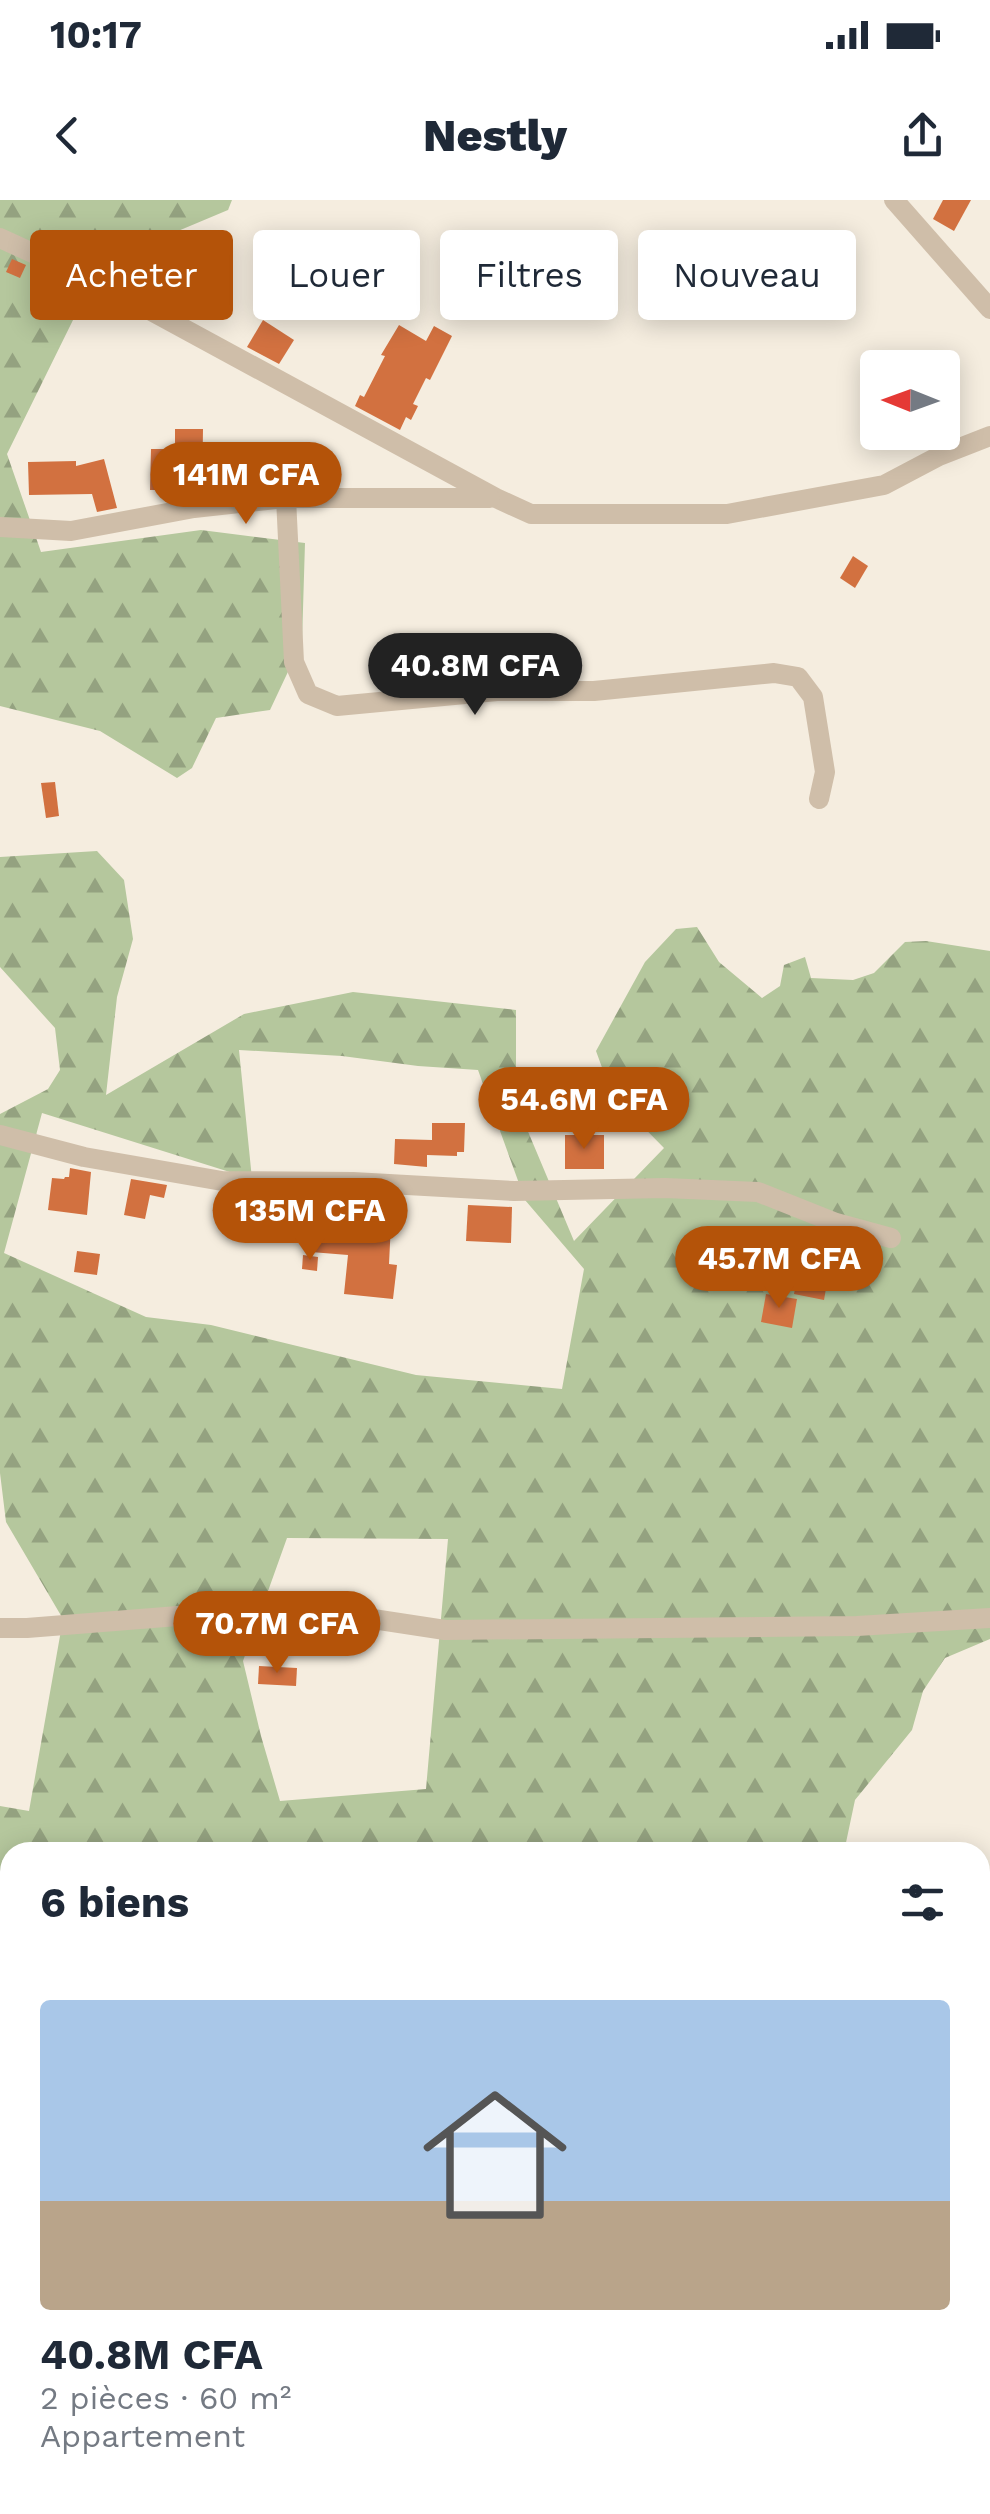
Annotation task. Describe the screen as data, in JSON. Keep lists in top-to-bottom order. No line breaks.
{"north":"left","page":{"status":"10:17","header":"Nestly","chip":["Acheter","Louer","Filtres","Nouveau"],"price":["141M CFA","40.8M CFA","54.6M CFA","135M CFA","45.7M CFA","70.7M CFA"],"heading":"6 biens","list":[{"name":"40.8M CFA","note":"2 pièces · 60 m² · Appartement"}]}}
